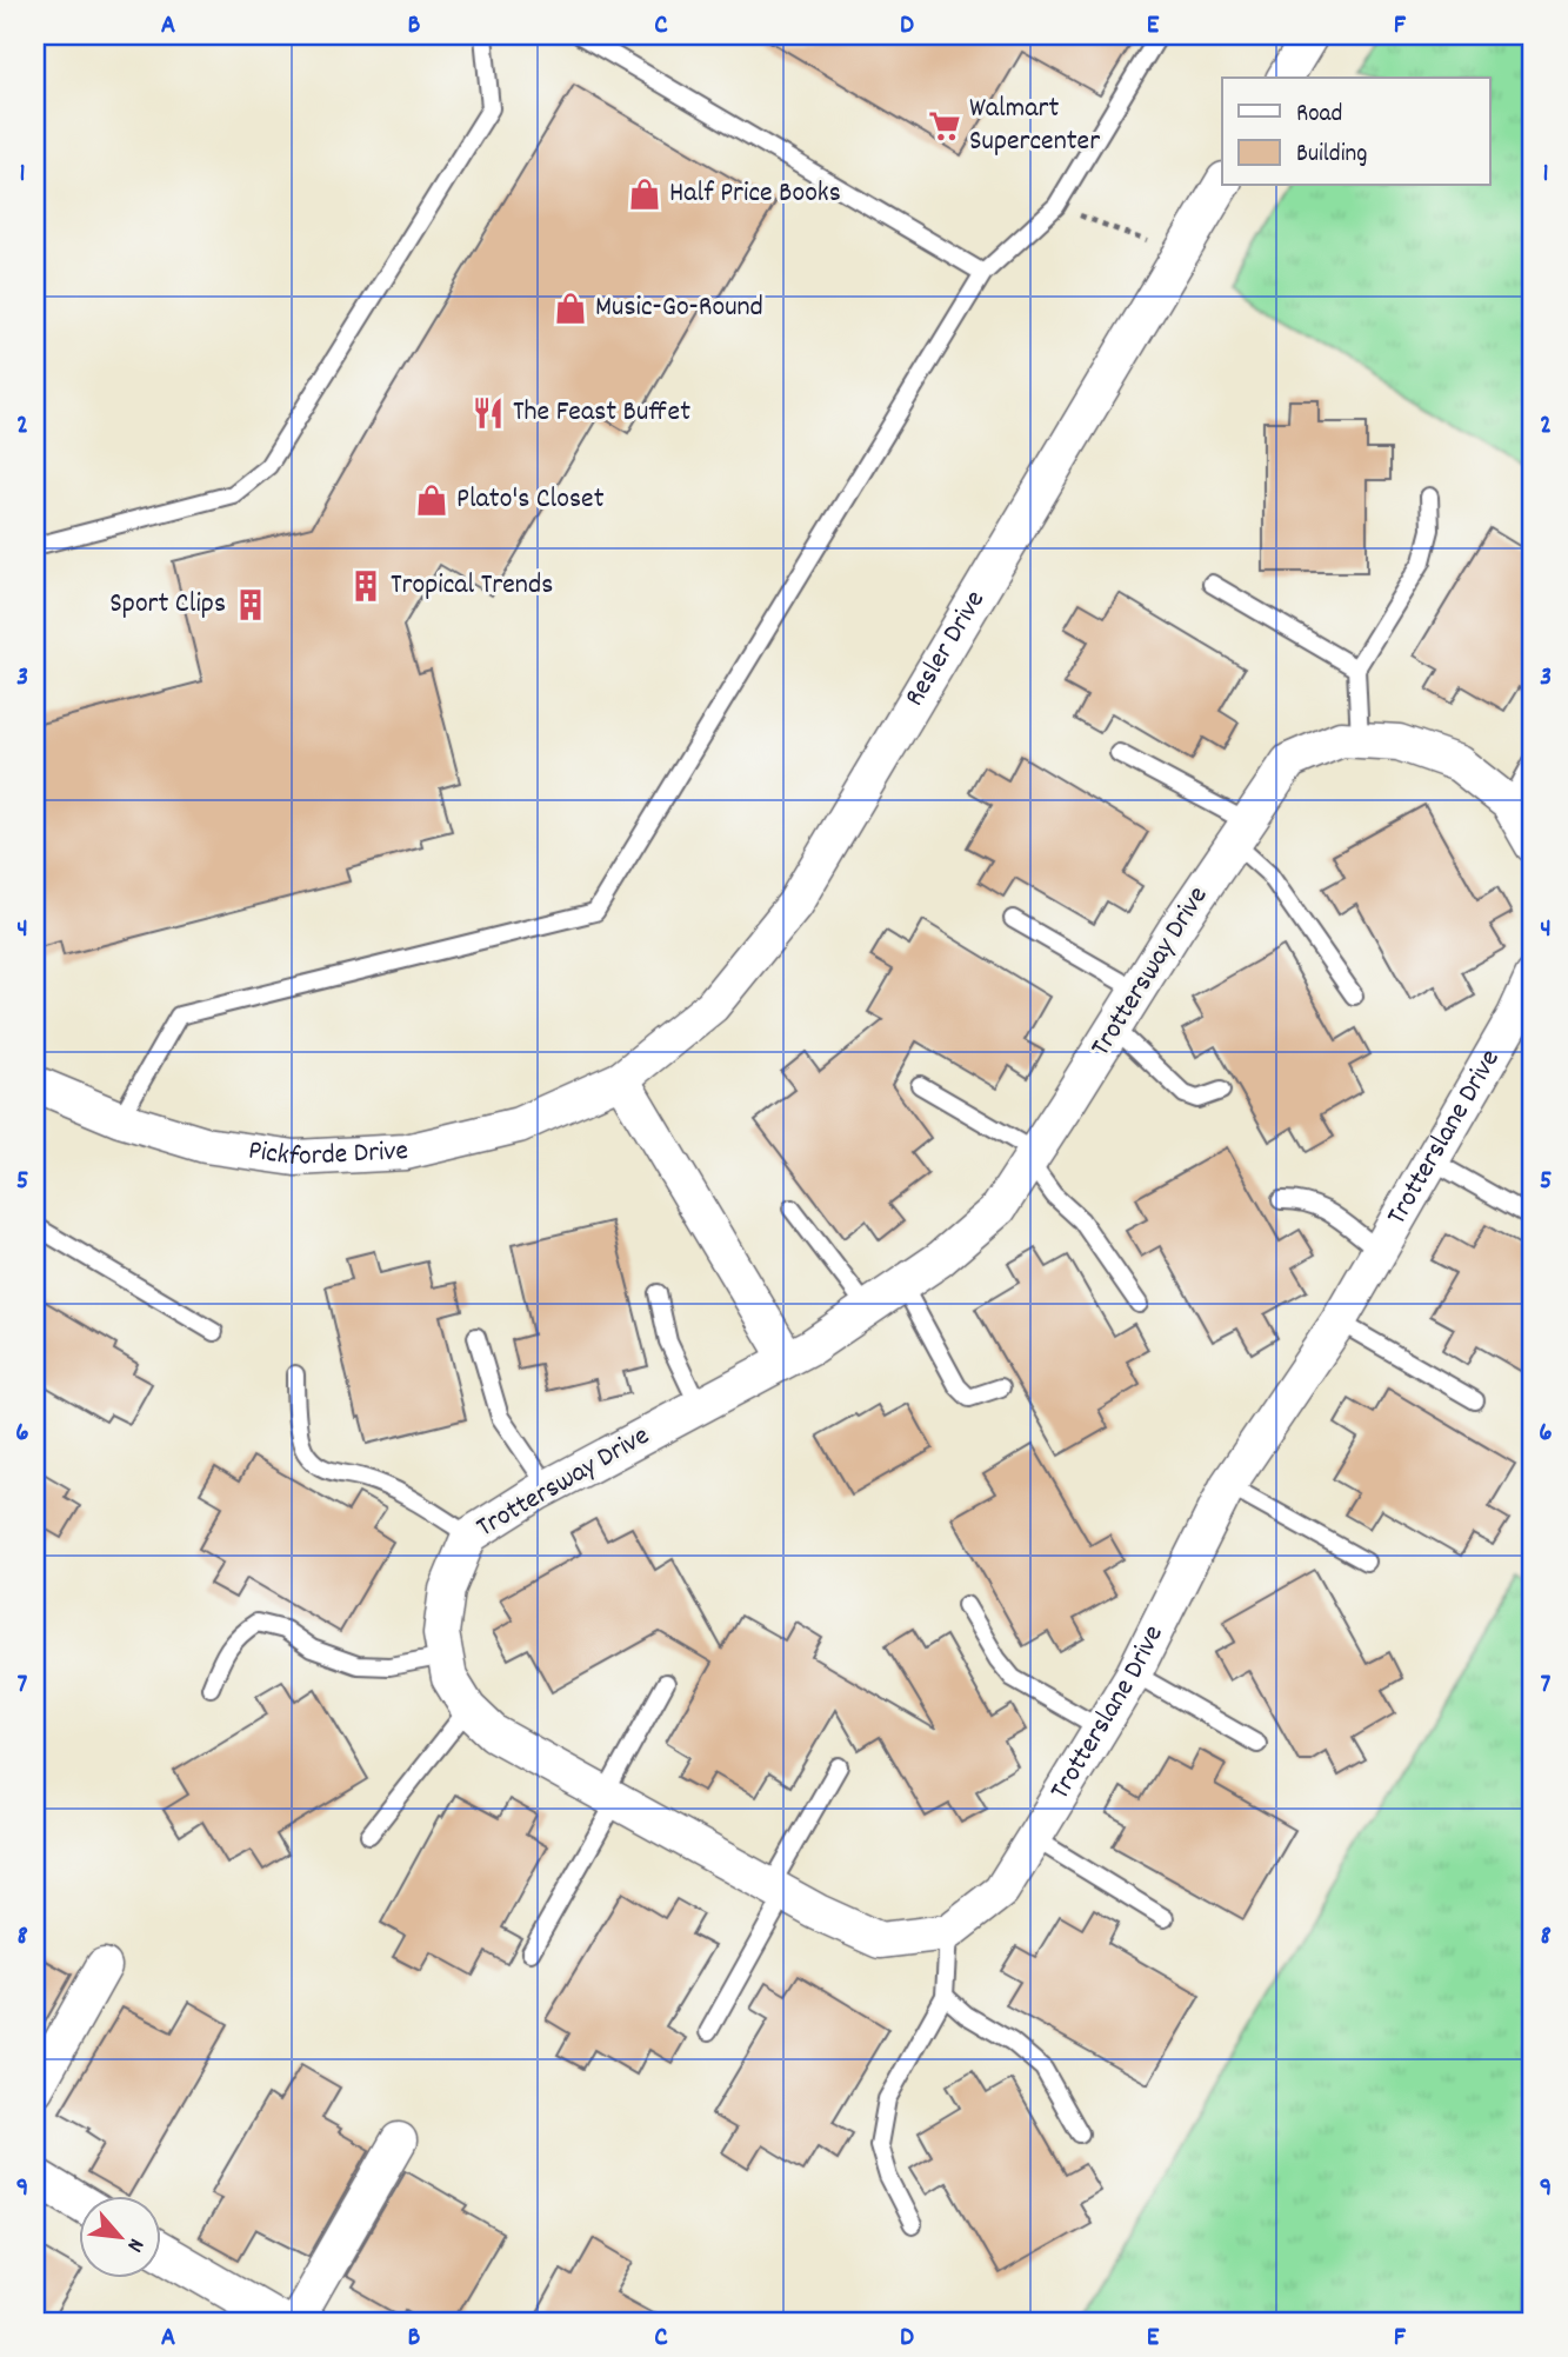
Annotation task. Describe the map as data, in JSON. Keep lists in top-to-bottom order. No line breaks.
{"streets":{"street":["Resler Drive","Trottersway Drive","Trotterslane Drive","Pickforde Drive"]},"crossings":[["Resler Drive","Pickforde Drive"]],"places":{"supermarket":["Walmart Supercenter"],"shop":["Half Price Books","Music-Go-Round","Plato's Closet"],"restaurant":["The Feast Buffet"],"building":["Tropical Trends","Sport Clips"]},"legend":["Road","Building"],"north":"bottom right","grid":{"columns":["A","B","C","D","E","F"],"rows":["1","2","3","4","5","6","7","8","9"]}}
